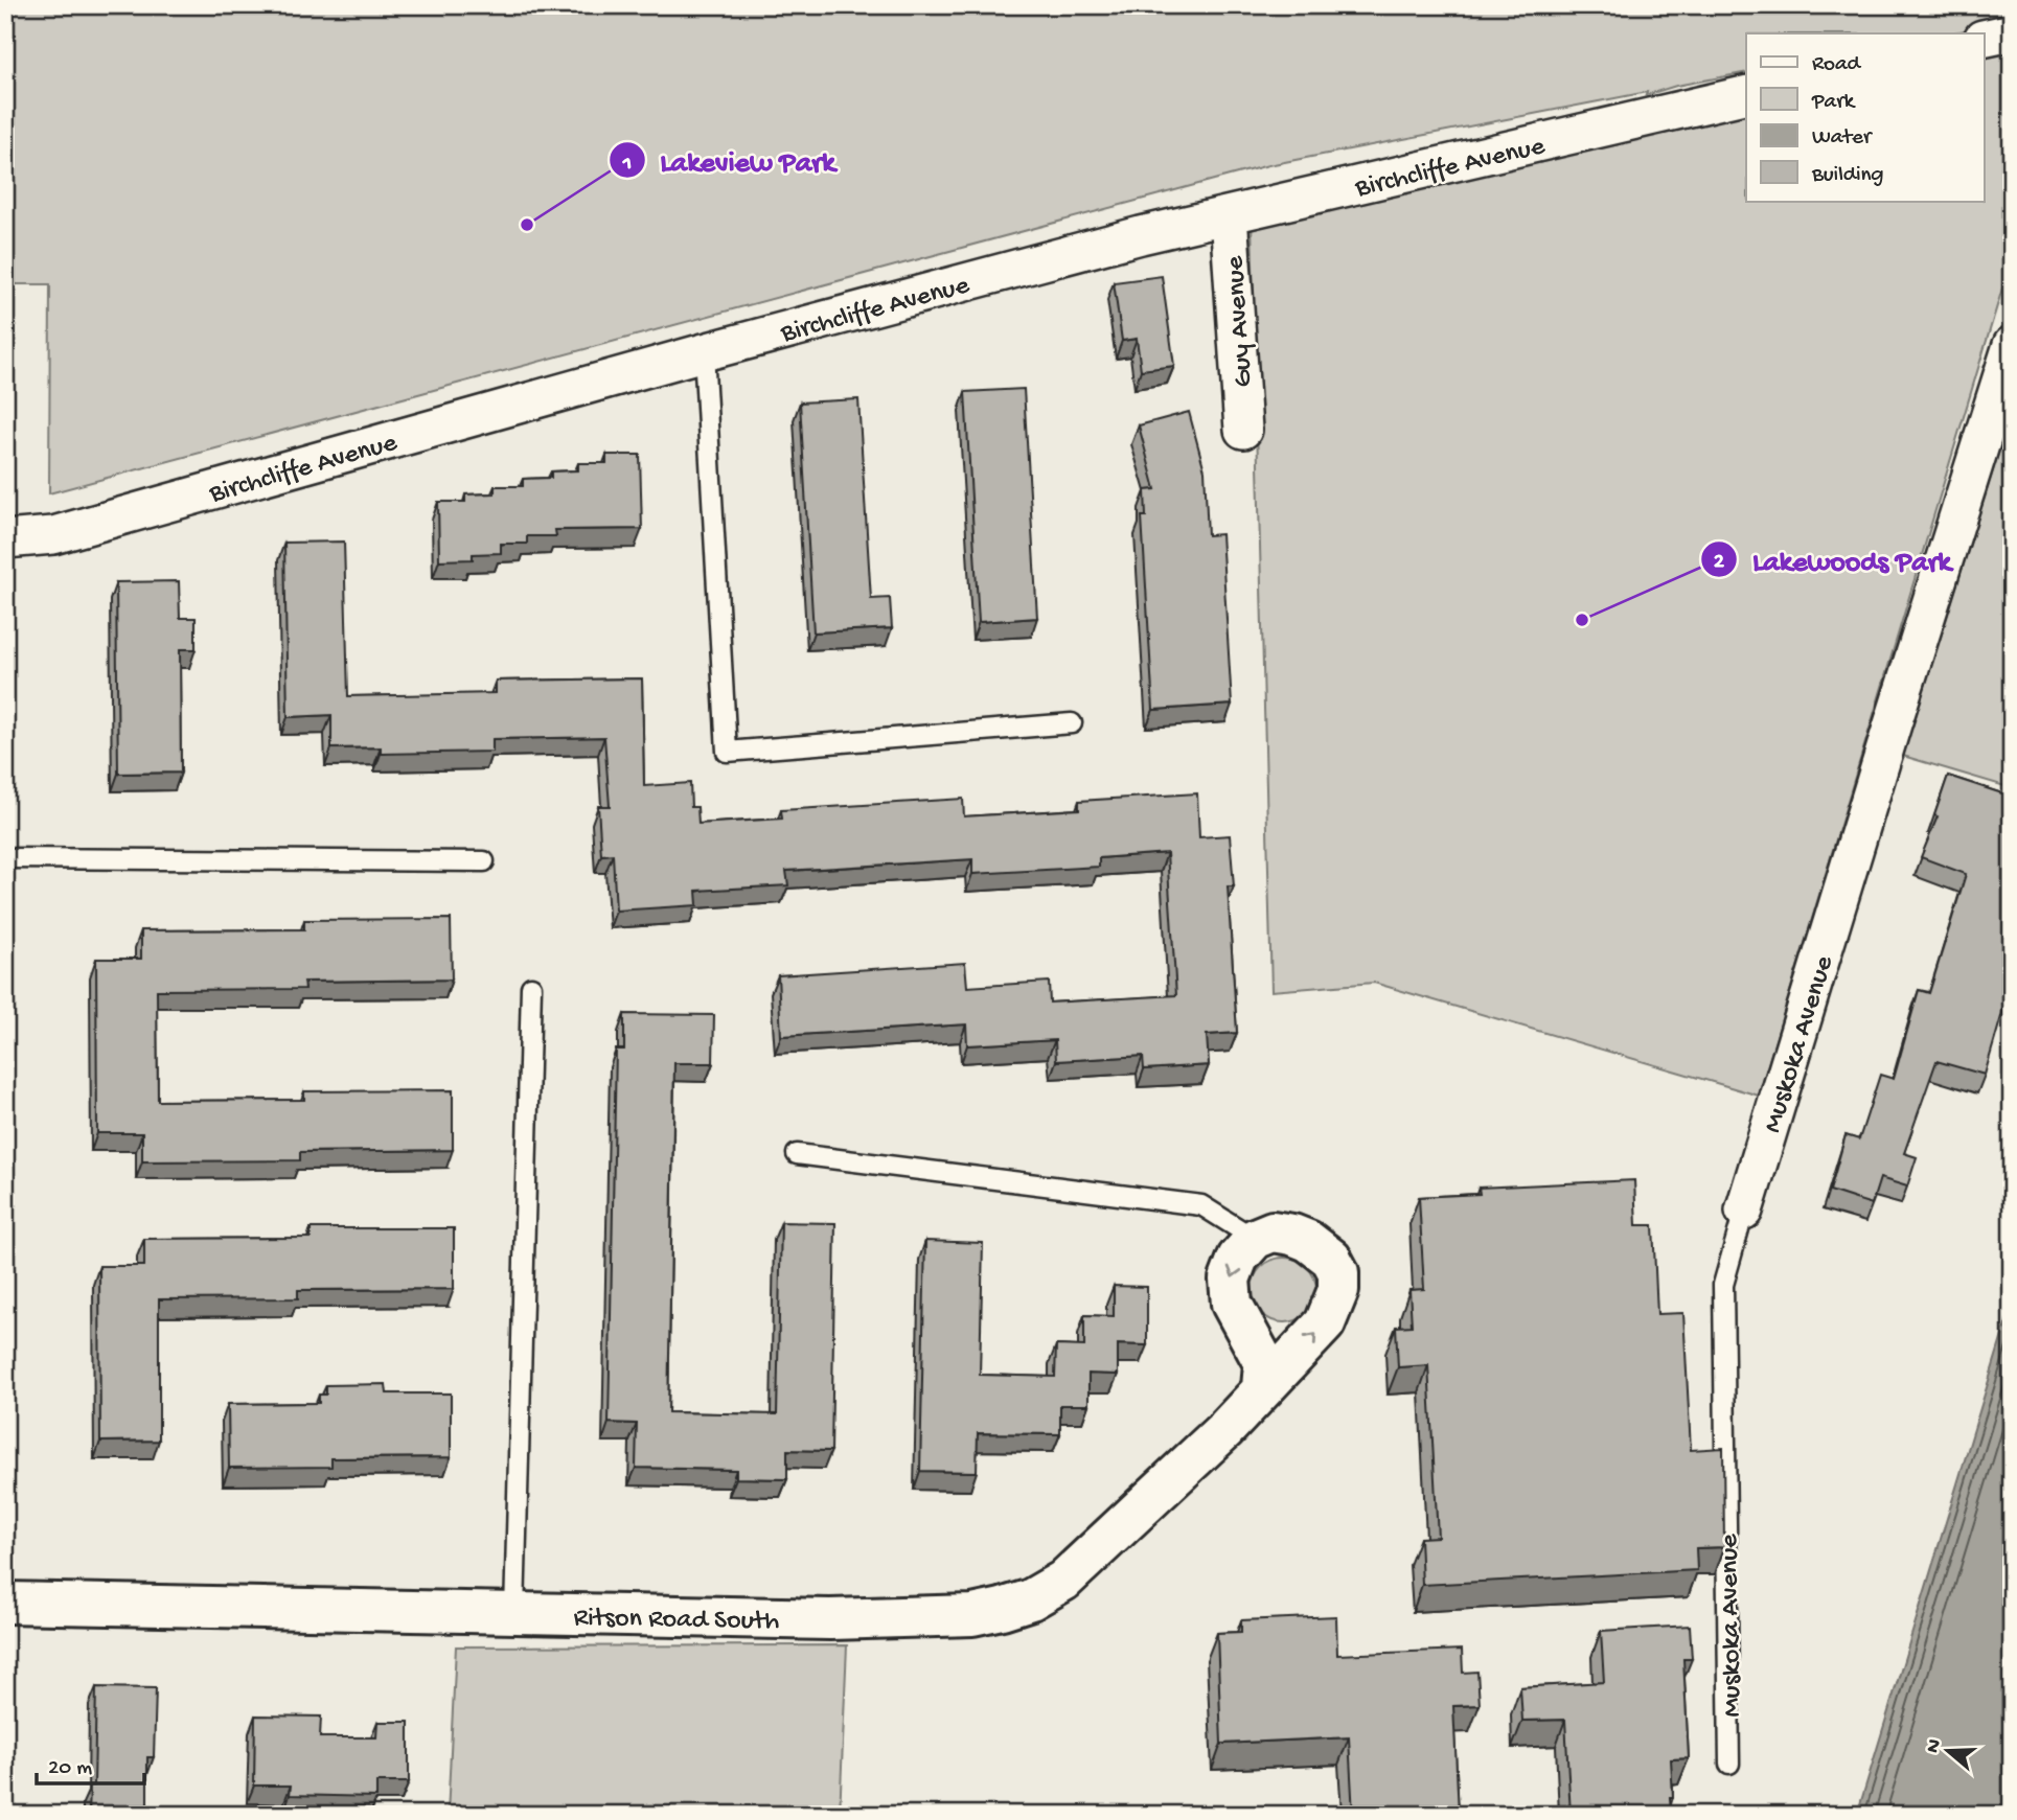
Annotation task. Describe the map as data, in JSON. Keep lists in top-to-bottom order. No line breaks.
{"streets":{"street":["Birchcliffe Avenue","Guy Avenue","Muskoka Avenue","Ritson Road South"]},"crossings":[["Birchcliffe Avenue","Guy Avenue"]],"places":["Lakeview Park","Lakewoods Park"],"legend":["Road","Park","Water","Building"],"scale_bar":"20 m","north":"left"}
